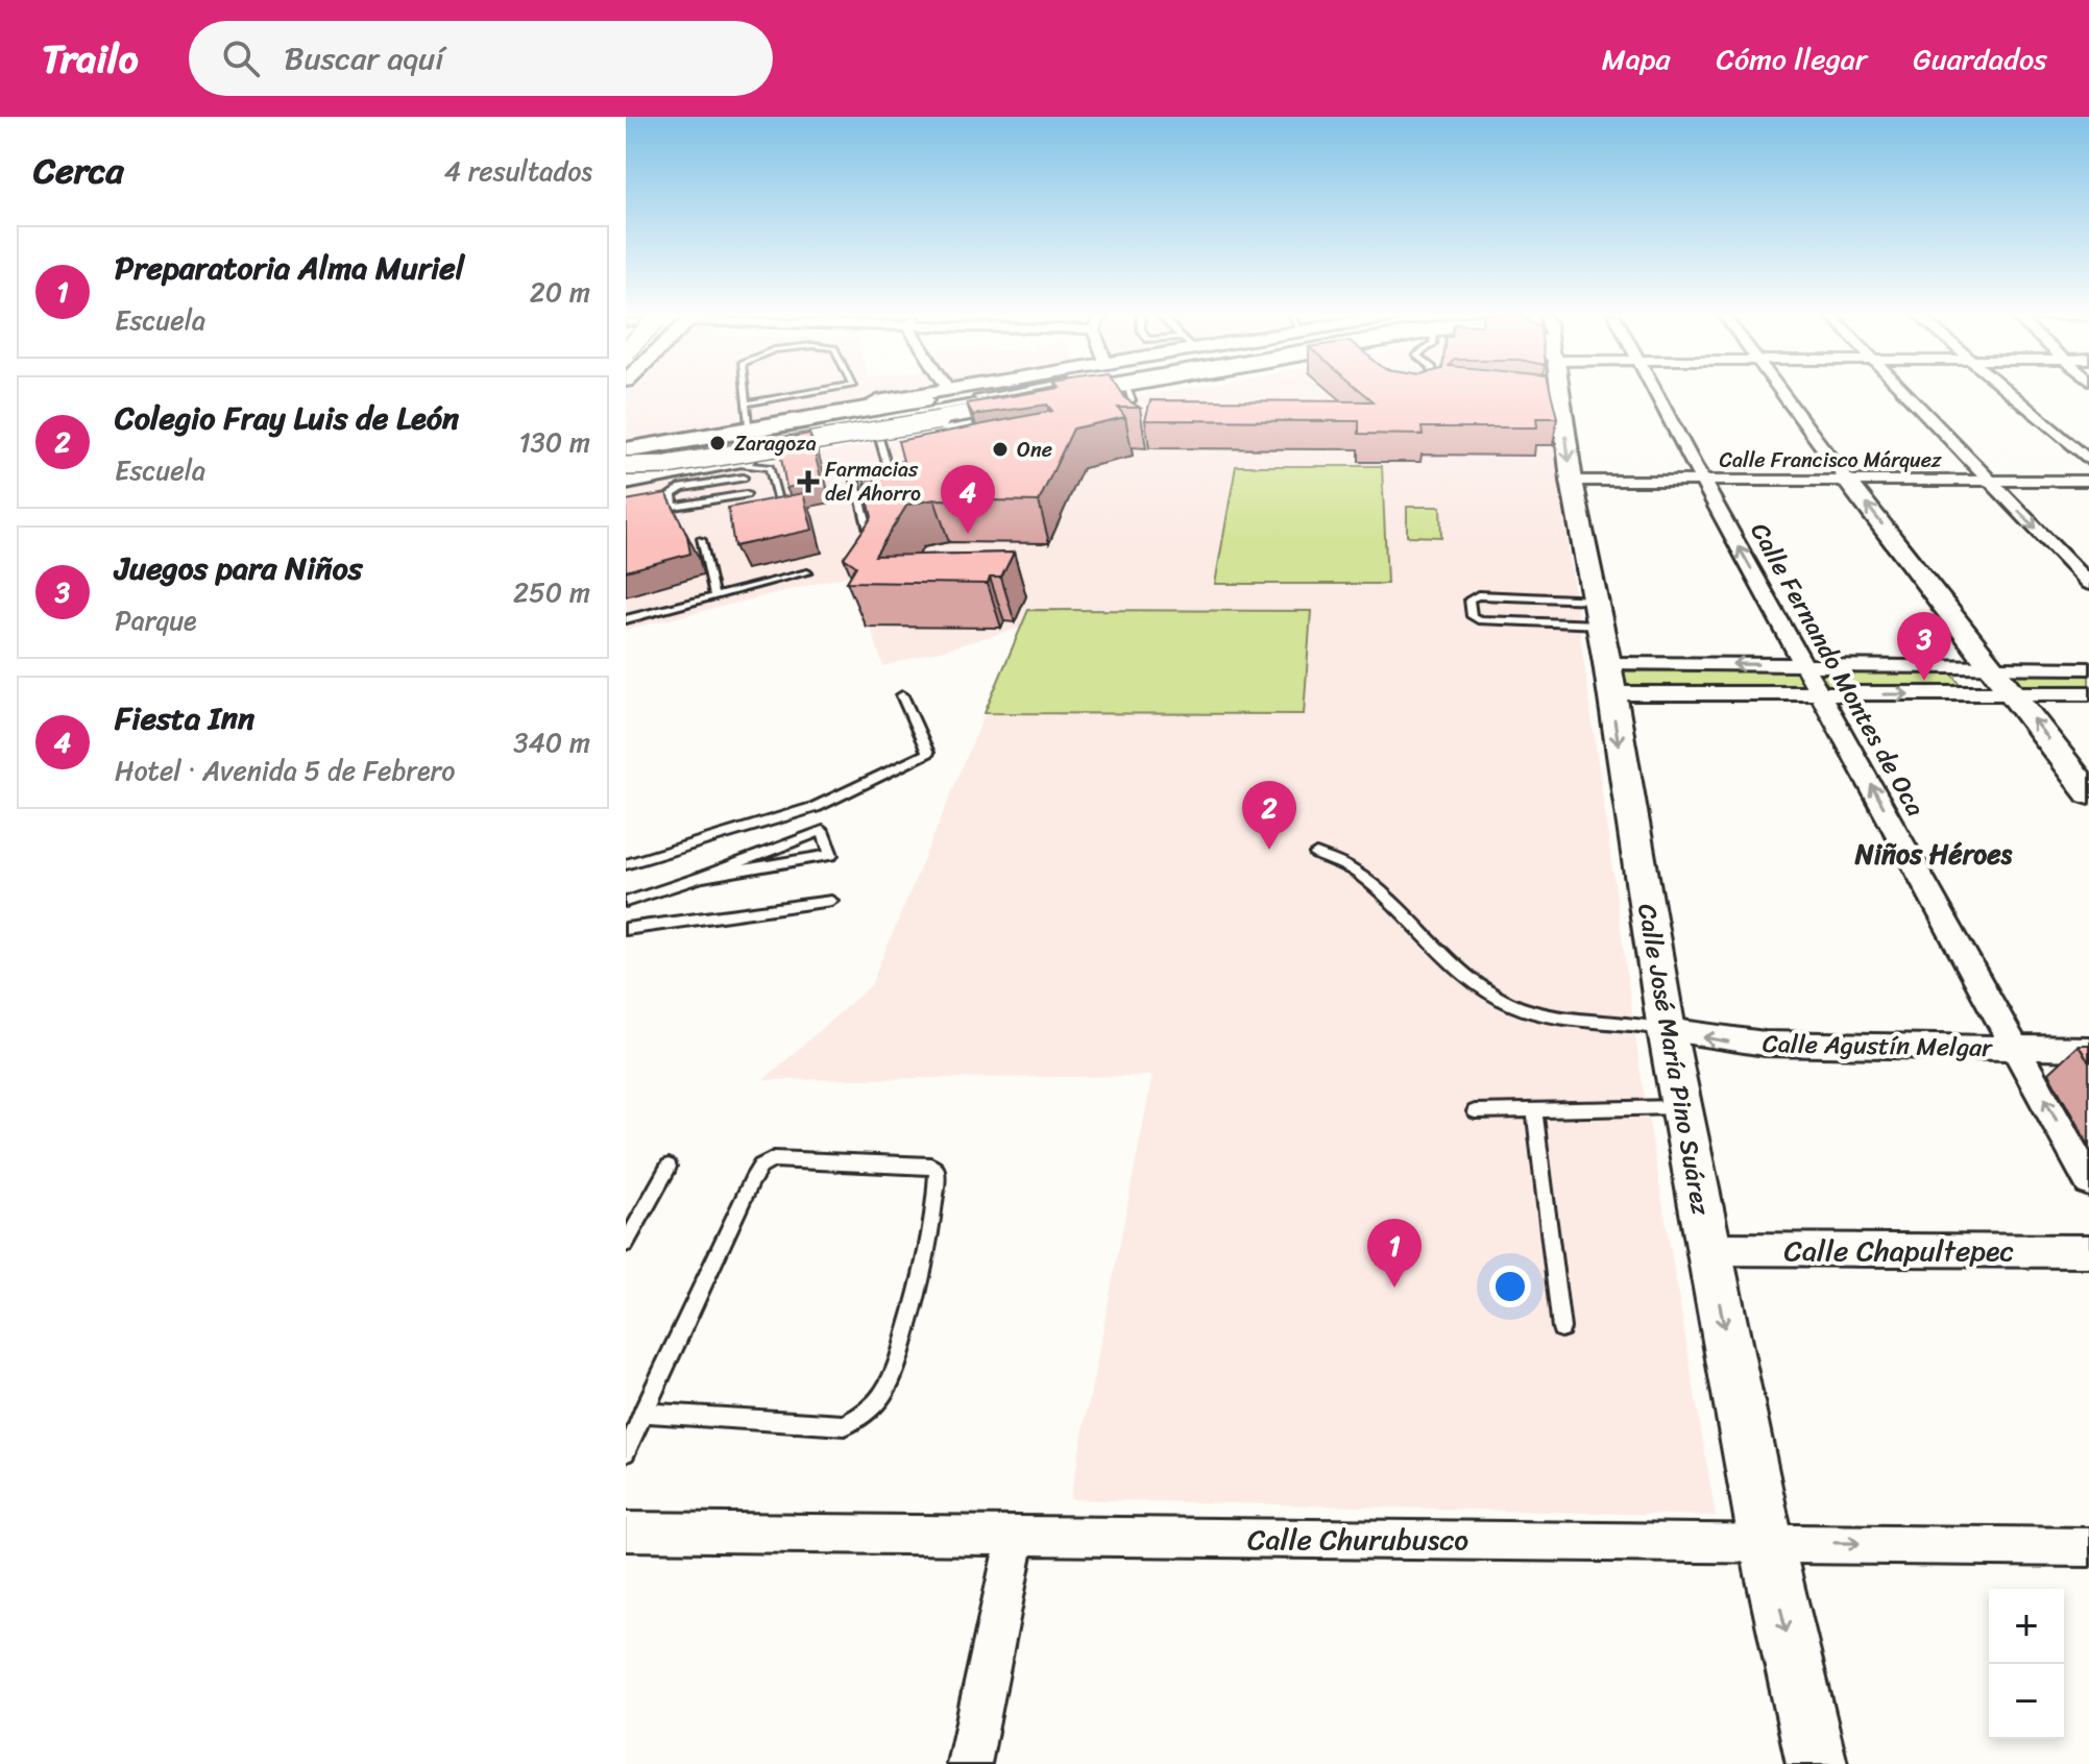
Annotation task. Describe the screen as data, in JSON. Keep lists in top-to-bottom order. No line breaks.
{"streets":{"main road":["Calle José María Pino Suárez"],"street":["Calle Francisco Márquez","Calle Fernando Montes de Oca","Calle Agustín Melgar","Calle Chapultepec","Calle Churubusco"]},"crossings":[["Calle Francisco Márquez","Calle Fernando Montes de Oca"],["Calle Francisco Márquez","Calle José María Pino Suárez"],["Calle Fernando Montes de Oca","Calle Agustín Melgar"],["Calle Agustín Melgar","Calle José María Pino Suárez"],["Calle José María Pino Suárez","Calle Chapultepec"],["Calle José María Pino Suárez","Calle Churubusco"]],"one_way":["Calle Fernando Montes de Oca","Calle Agustín Melgar","Calle José María Pino Suárez"],"districts":["Niños Héroes"],"places":{"other":["Zaragoza","One"],"health":["Farmacias del Ahorro"]},"page":{"header":"Trailo","search":"Buscar aquí","nav":["Mapa","Cómo llegar","Guardados"],"heading":["Cerca","4 resultados"],"list":[{"mark":"1","name":"Preparatoria Alma Muriel","note":"Escuela","value":"20 m"},{"mark":"2","name":"Colegio Fray Luis de León","note":"Escuela","value":"130 m"},{"mark":"3","name":"Juegos para Niños","note":"Parque","value":"250 m"},{"mark":"4","name":"Fiesta Inn","note":"Hotel · Avenida 5 de Febrero","value":"340 m"}],"pins":["4","3","2","1"],"map_buttons":["+","−"]}}
